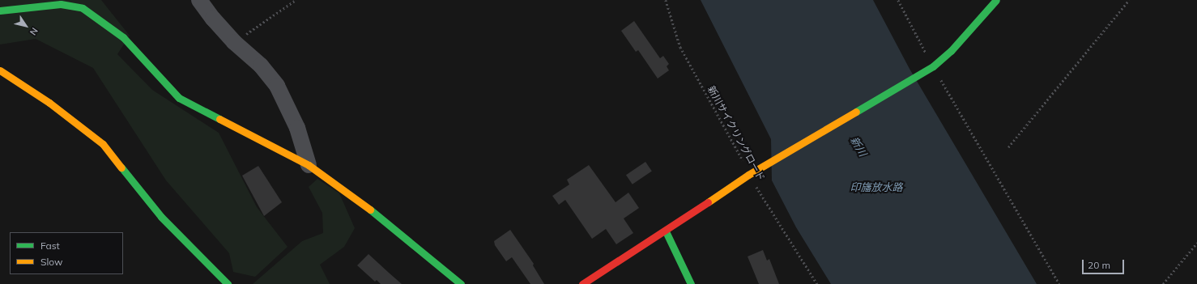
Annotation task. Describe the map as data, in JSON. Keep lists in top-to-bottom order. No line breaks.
{"streets":{"path":["新川サイクリングロード"]},"water":["新川","印旛放水路"],"legend":["Fast","Slow"],"scale_bar":"20 m","north":"bottom right"}
